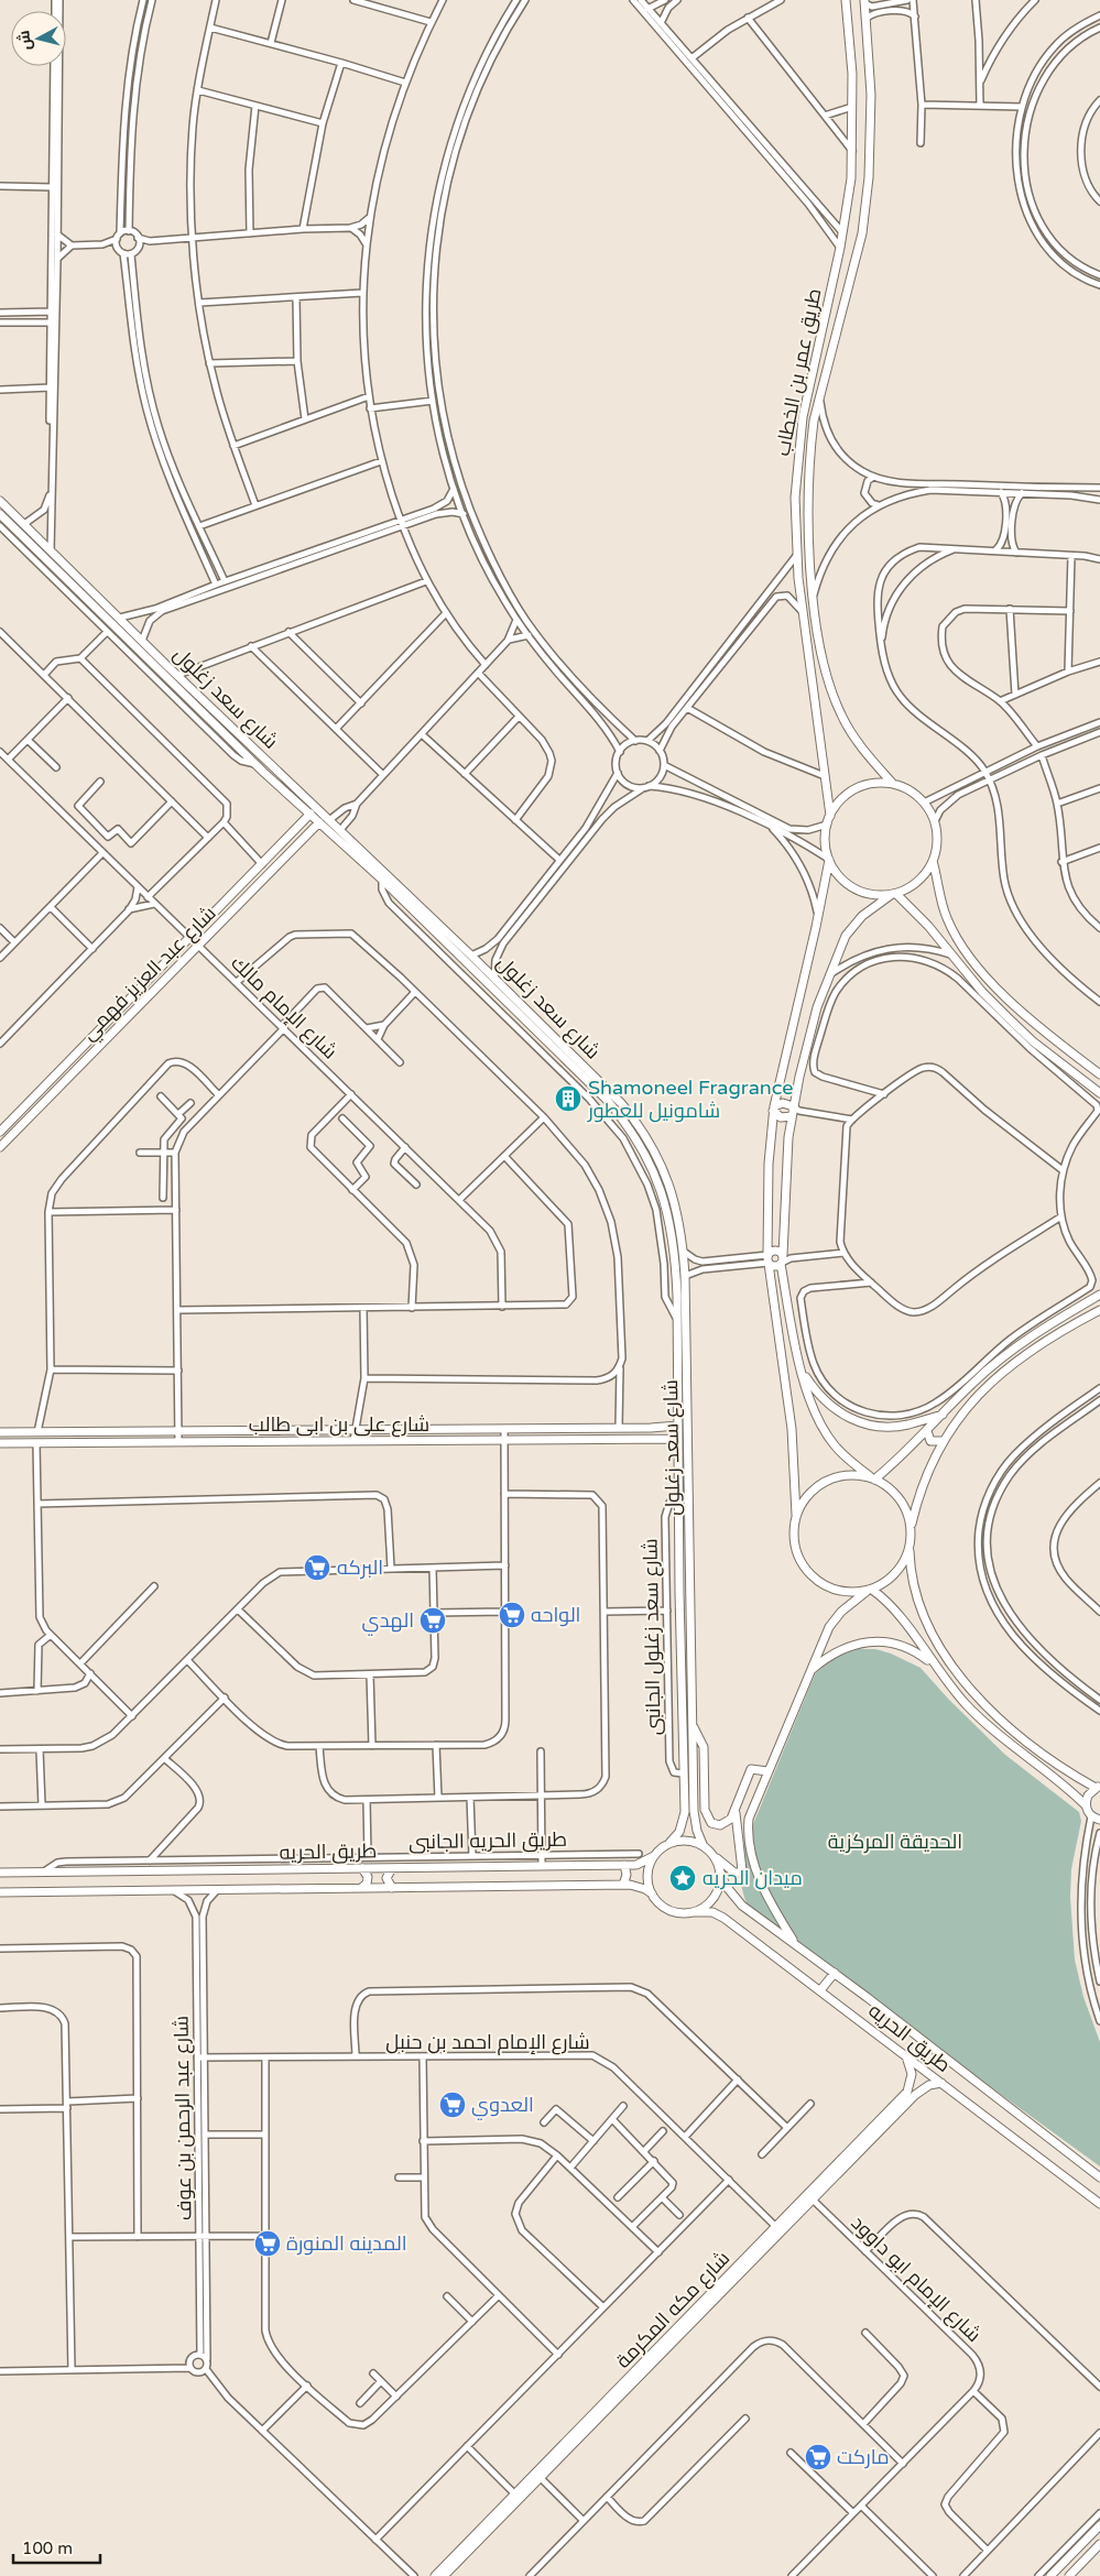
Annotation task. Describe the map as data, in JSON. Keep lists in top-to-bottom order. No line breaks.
{"streets":{"street":["طريق عمر بن الخطاب","شارع سعد زغلول","شارع عبد العزيز فهمي","شارع الإمام مالك","شارع على بن ابى طالب","شارع سعد زغلول الجانبى","طريق الحريه الجانبى","طريق الحريه","شارع الإمام احمد بن حنبل","شارع عبد الرحمن بن عوف","شارع الإمام ابو داوود","شارع مكه المكرمة"]},"crossings":[["شارع سعد زغلول","شارع عبد العزيز فهمي"],["شارع سعد زغلول","شارع على بن ابى طالب"],["شارع سعد زغلول","شارع سعد زغلول الجانبى"],["شارع سعد زغلول","طريق الحريه"],["شارع عبد العزيز فهمي","شارع الإمام مالك"],["طريق الحريه الجانبى","طريق الحريه"],["طريق الحريه","شارع عبد الرحمن بن عوف"],["طريق الحريه","شارع مكه المكرمة"],["شارع الإمام احمد بن حنبل","شارع عبد الرحمن بن عوف"],["شارع الإمام احمد بن حنبل","شارع مكه المكرمة"],["شارع الإمام ابو داوود","شارع مكه المكرمة"]],"parks":["الحديقة المركزية"],"places":{"building":["Shamoneel Fragrance شامونيل للعطور"],"supermarket":["البركه","الواحه","الهدي","العدوي","المدينه المنورة","ماركت"],"place":["ميدان الحريه"]},"scale_bar":"100 m","north":"left"}
